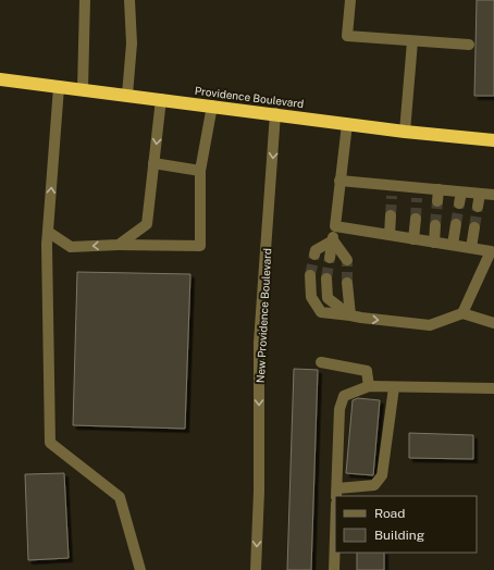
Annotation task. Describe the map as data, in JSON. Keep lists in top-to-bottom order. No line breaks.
{"streets":{"highway":["Providence Boulevard"],"lane":["New Providence Boulevard"]},"crossings":[["Providence Boulevard","New Providence Boulevard"]],"legend":["Road","Building"]}
